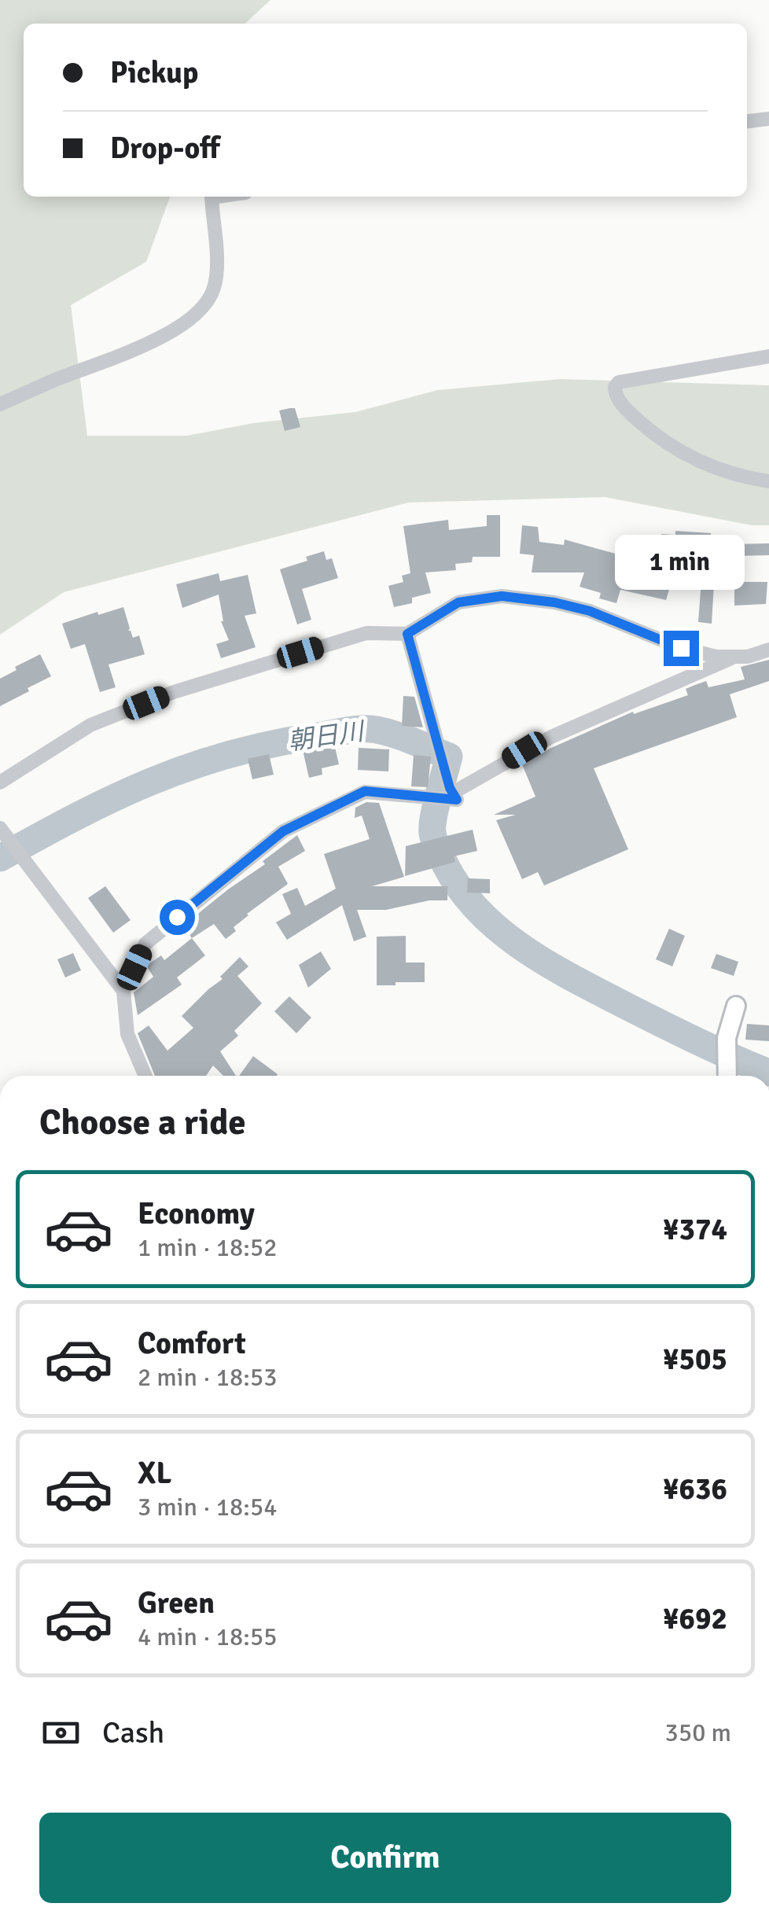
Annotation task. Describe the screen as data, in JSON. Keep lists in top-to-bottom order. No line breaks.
{"water":["朝日川"],"page":{"banner":["Pickup","Drop-off"],"bubble":"1 min","heading":"Choose a ride","list":[{"name":"Economy","note":"1 min · 18:52","value":"¥374"},{"name":"Comfort","note":"2 min · 18:53","value":"¥505"},{"name":"XL","note":"3 min · 18:54","value":"¥636"},{"name":"Green","note":"4 min · 18:55","value":"¥692"}],"pay":["Cash","350 m"],"buttons":"Confirm"}}
